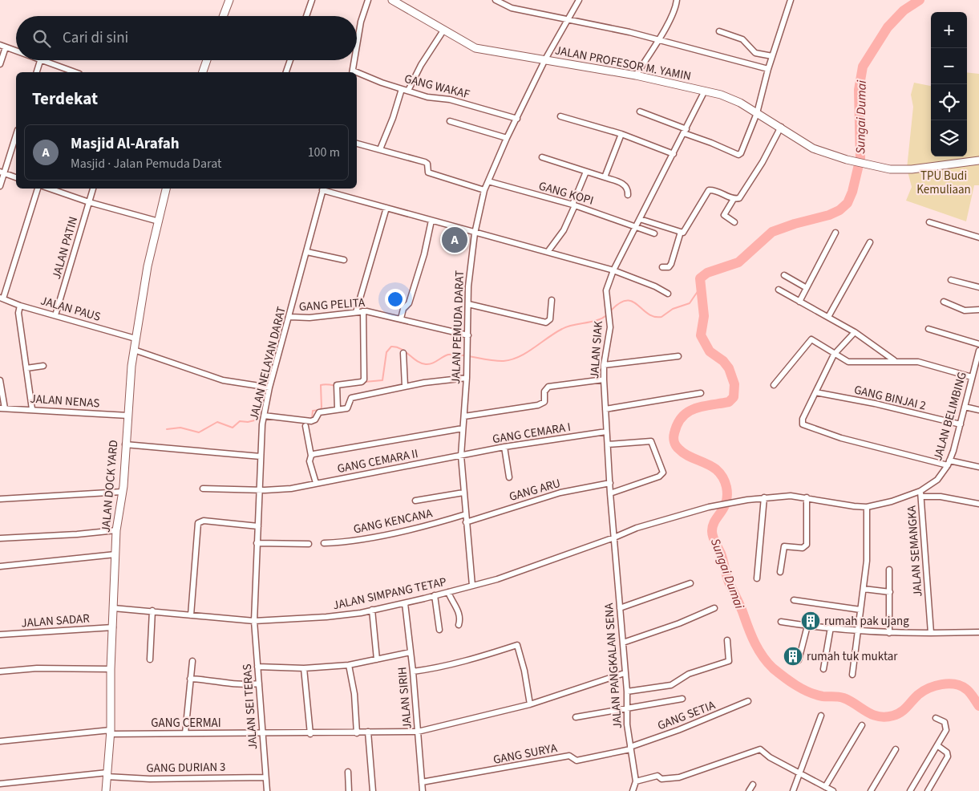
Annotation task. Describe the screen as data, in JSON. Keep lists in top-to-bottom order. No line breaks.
{"streets":{"street":["JALAN PROFESOR M. YAMIN","GANG WAKAF","GANG KOPI","JALAN PATIN","GANG PELITA","JALAN PAUS","JALAN PEMUDA DARAT","JALAN SIAK","JALAN NELAYAN DARAT","GANG BINJAI 2","JALAN NENAS","JALAN BELIMBING","GANG CEMARA I","GANG CEMARA II","JALAN DOCK YARD","GANG ARU","GANG KENCANA","JALAN SEMANGKA","JALAN SIMPANG TETAP","JALAN SADAR","JALAN PANGKALAN SENA","JALAN SIRIH","JALAN SEI TERAS","GANG SETIA","GANG CERMAI","GANG SURYA","GANG DURIAN 3"]},"crossings":[["JALAN PROFESOR M. YAMIN","JALAN PEMUDA DARAT"],["JALAN PROFESOR M. YAMIN","JALAN SIAK"],["GANG WAKAF","JALAN PEMUDA DARAT"],["GANG KOPI","JALAN PEMUDA DARAT"],["GANG KOPI","JALAN SIAK"],["JALAN PATIN","JALAN PAUS"],["GANG PELITA","JALAN PEMUDA DARAT"],["GANG PELITA","JALAN NELAYAN DARAT"],["JALAN PAUS","JALAN DOCK YARD"],["JALAN PEMUDA DARAT","GANG CEMARA I"],["JALAN PEMUDA DARAT","GANG CEMARA II"],["JALAN PEMUDA DARAT","GANG ARU"],["JALAN PEMUDA DARAT","GANG KENCANA"],["JALAN PEMUDA DARAT","JALAN SIMPANG TETAP"],["JALAN SIAK","JALAN BELIMBING"],["JALAN SIAK","GANG CEMARA I"],["JALAN SIAK","GANG ARU"],["JALAN SIAK","JALAN SIMPANG TETAP"],["JALAN SIAK","JALAN PANGKALAN SENA"],["JALAN NELAYAN DARAT","GANG CEMARA II"],["JALAN NELAYAN DARAT","JALAN SIMPANG TETAP"],["JALAN NELAYAN DARAT","JALAN SEI TERAS"],["GANG BINJAI 2","JALAN BELIMBING"],["JALAN NENAS","JALAN DOCK YARD"],["JALAN BELIMBING","JALAN SEMANGKA"],["JALAN BELIMBING","JALAN SIMPANG TETAP"],["JALAN BELIMBING","JALAN PANGKALAN SENA"],["GANG CEMARA I","GANG CEMARA II"],["JALAN DOCK YARD","JALAN SIMPANG TETAP"],["JALAN DOCK YARD","JALAN SADAR"],["JALAN DOCK YARD","GANG CERMAI"],["JALAN DOCK YARD","GANG DURIAN 3"],["JALAN SIMPANG TETAP","JALAN PANGKALAN SENA"],["JALAN SIMPANG TETAP","JALAN SIRIH"],["JALAN SIMPANG TETAP","JALAN SEI TERAS"],["JALAN PANGKALAN SENA","GANG SETIA"],["JALAN PANGKALAN SENA","GANG CERMAI"],["JALAN PANGKALAN SENA","GANG SURYA"],["JALAN SIRIH","GANG CERMAI"],["JALAN SIRIH","GANG SURYA"],["JALAN SEI TERAS","GANG CERMAI"],["JALAN SEI TERAS","GANG DURIAN 3"],["GANG SETIA","GANG SURYA"]],"water":["Sungai Dumai"],"parks":["TPU Budi Kemuliaan"],"places":{"building":["rumah pak ujang","rumah tuk muktar"]},"page":{"map_buttons":["+","−"],"search":"Cari di sini","heading":"Terdekat","list":[{"mark":"A","name":"Masjid Al-Arafah","note":"Masjid · Jalan Pemuda Darat","value":"100 m"}],"pins":"A"}}
